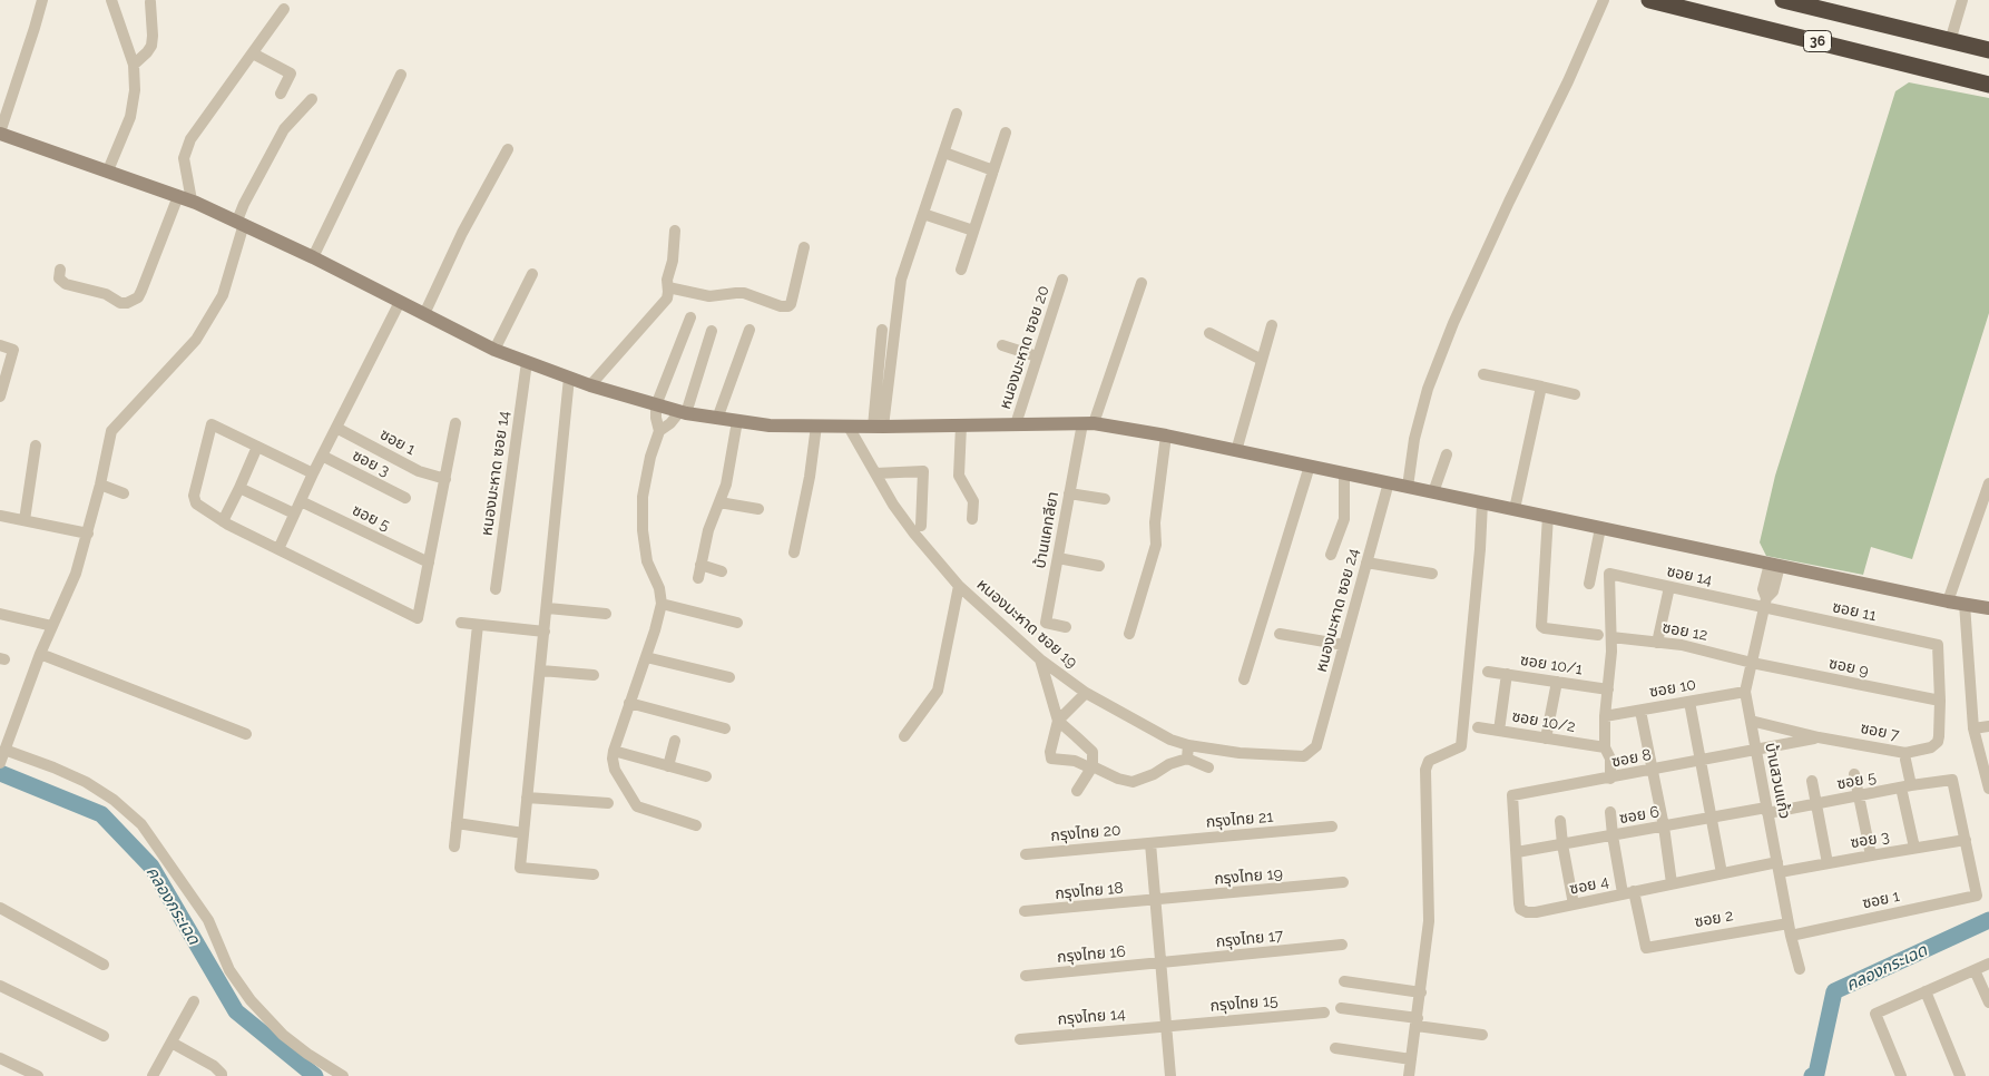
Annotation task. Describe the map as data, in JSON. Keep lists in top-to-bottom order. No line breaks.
{"streets":{"highway":["36"],"street":["หนองมะหาด ซอย 20","ซอย 1","ซอย 3","หนองมะหาด ซอย 14","ซอย 5","บ้านแคทลียา","ซอย 14","หนองมะหาด ซอย 24","ซอย 11","หนองมะหาด ซอย 19","ซอย 12","ซอย 10/1","ซอย 9","ซอย 10","ซอย 10/2","ซอย 7","ซอย 8","บ้านสวนแก้ว","ซอย 6","กรุงไทย 21","กรุงไทย 20","กรุงไทย 19","ซอย 4","กรุงไทย 18","ซอย 2","กรุงไทย 17","กรุงไทย 16","กรุงไทย 15","กรุงไทย 14"]},"crossings":[["ซอย 1","ซอย 3"],["ซอย 1","ซอย 5"],["ซอย 1","บ้านสวนแก้ว"],["ซอย 3","ซอย 5"],["ซอย 3","บ้านสวนแก้ว"],["ซอย 3","ซอย 4"],["ซอย 5","บ้านสวนแก้ว"],["ซอย 5","ซอย 6"],["ซอย 14","ซอย 11"],["ซอย 14","ซอย 12"],["ซอย 14","บ้านสวนแก้ว"],["หนองมะหาด ซอย 24","หนองมะหาด ซอย 19"],["ซอย 11","ซอย 7"],["ซอย 11","บ้านสวนแก้ว"],["ซอย 12","ซอย 9"],["ซอย 12","บ้านสวนแก้ว"],["ซอย 9","ซอย 7"],["ซอย 9","บ้านสวนแก้ว"],["ซอย 10","บ้านสวนแก้ว"],["ซอย 7","ซอย 8"],["ซอย 7","บ้านสวนแก้ว"],["ซอย 8","บ้านสวนแก้ว"],["ซอย 8","ซอย 4"],["บ้านสวนแก้ว","ซอย 6"],["บ้านสวนแก้ว","ซอย 4"],["บ้านสวนแก้ว","ซอย 2"],["ซอย 6","ซอย 4"],["กรุงไทย 21","กรุงไทย 20"],["กรุงไทย 19","กรุงไทย 18"],["ซอย 4","ซอย 2"],["กรุงไทย 17","กรุงไทย 16"],["กรุงไทย 15","กรุงไทย 14"]],"water":["คลองกระเฉด"]}
